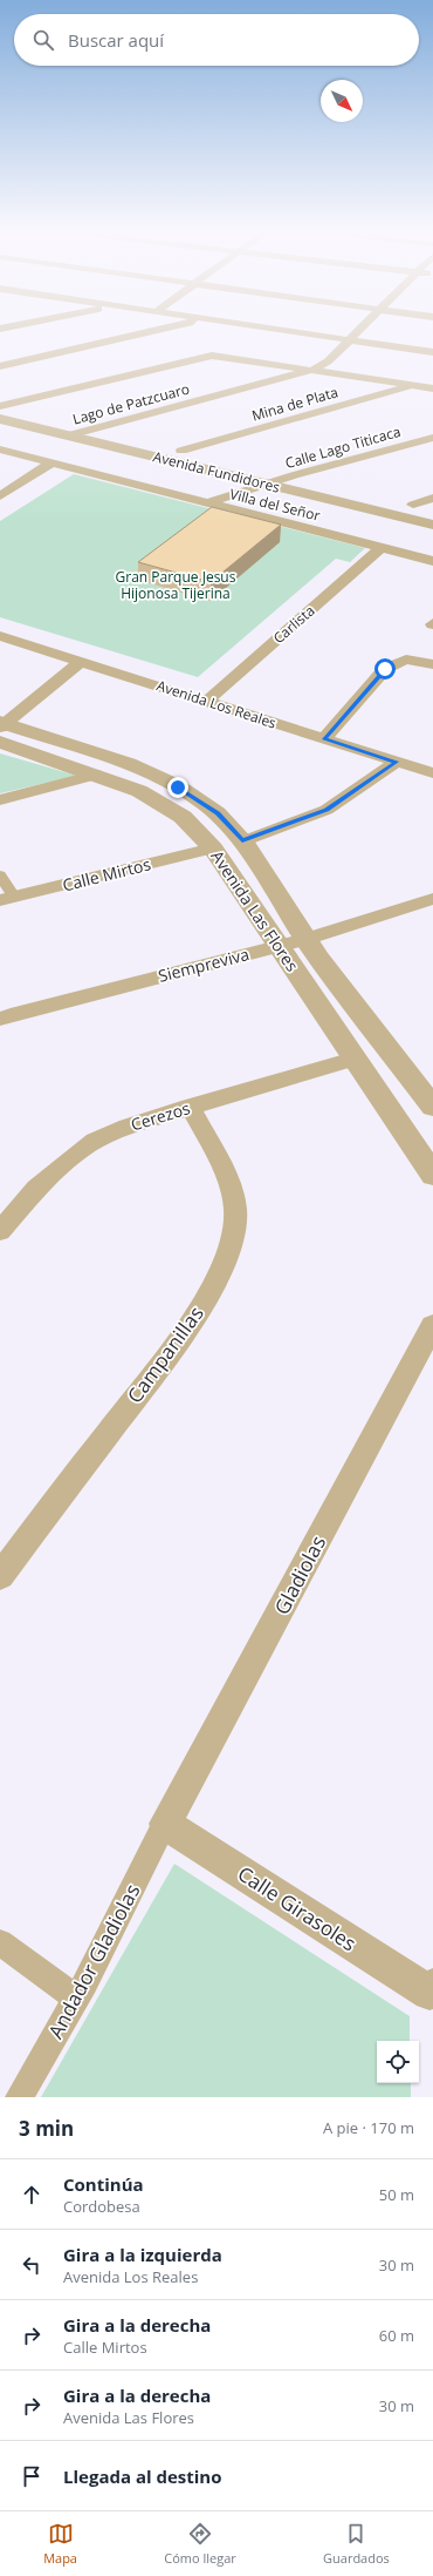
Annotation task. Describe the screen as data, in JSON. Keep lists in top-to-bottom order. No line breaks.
{"streets":{"street":["Lago de Patzcuaro","Mina de Plata","Calle Lago Titicaca","Avenida Fundidores","Villa del Señor","Carlista","Avenida Los Reales","Calle Mirtos","Avenida Las Flores","Siempreviva","Cerezos","Campanillas","Gladiolas","Calle Girasoles","Andador Gladiolas"]},"crossings":[["Lago de Patzcuaro","Avenida Fundidores"],["Mina de Plata","Avenida Fundidores"],["Calle Lago Titicaca","Avenida Fundidores"],["Calle Lago Titicaca","Villa del Señor"],["Villa del Señor","Carlista"],["Carlista","Avenida Los Reales"],["Calle Mirtos","Avenida Las Flores"],["Avenida Las Flores","Siempreviva"],["Avenida Las Flores","Cerezos"],["Cerezos","Campanillas"],["Gladiolas","Calle Girasoles"],["Gladiolas","Andador Gladiolas"],["Calle Girasoles","Andador Gladiolas"]],"parks":["Gran Parque Jesus Hijonosa Tijerina"],"north":"bottom right","page":{"search":"Buscar aquí","heading":["3 min","A pie · 170 m"],"list":[["Continúa","Cordobesa","50 m"],["Gira a la izquierda","Avenida Los Reales","30 m"],["Gira a la derecha","Calle Mirtos","60 m"],["Gira a la derecha","Avenida Las Flores","30 m"],"Llegada al destino"],"nav":["Mapa","Cómo llegar","Guardados"]}}
